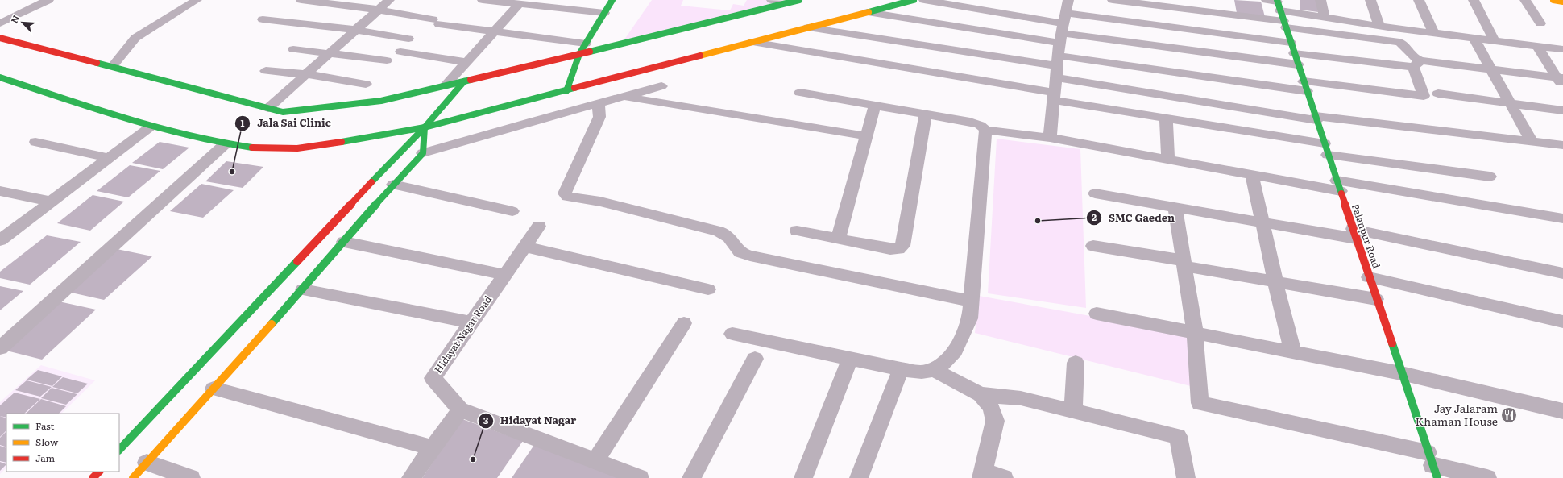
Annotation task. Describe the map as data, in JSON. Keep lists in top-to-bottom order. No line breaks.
{"streets":{"street":["Palanpur Road","Hidayat Nagar Road"]},"places":{"other":["Jala Sai Clinic","SMC Gaeden","Hidayat Nagar"],"restaurant":["Jay Jalaram Khaman House"]},"legend":["Fast","Slow","Jam"],"north":"top left"}
